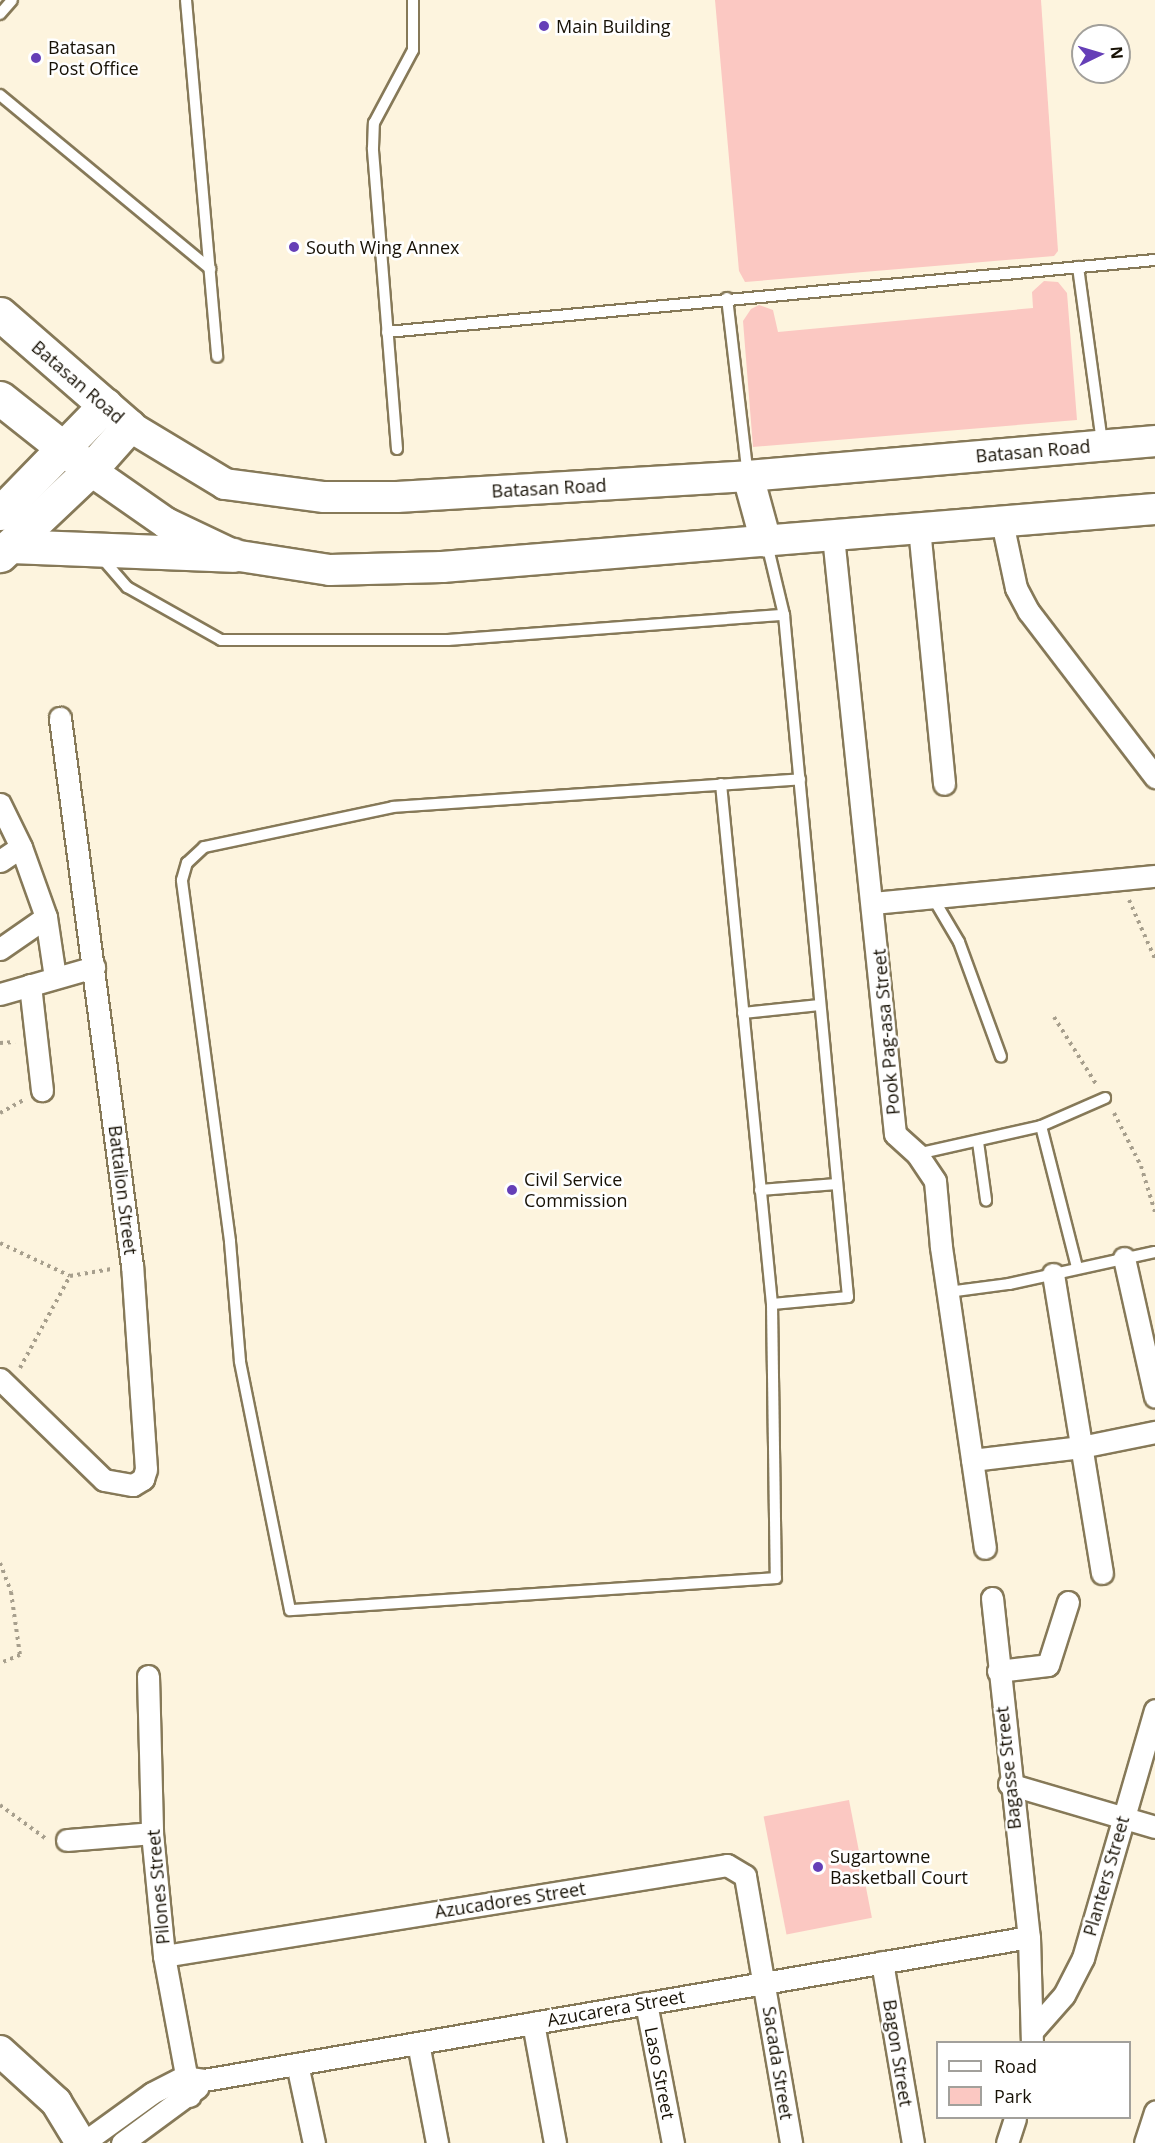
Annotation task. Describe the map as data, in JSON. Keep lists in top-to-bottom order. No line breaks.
{"streets":{"main road":["Batasan Road"],"street":["Pook Pag-asa Street","Battalion Street","Bagasse Street","Planters Street","Pilones Street","Azucadores Street","Azucarera Street","Bagon Street","Sacada Street","Laso Street"]},"crossings":[["Bagasse Street","Planters Street"],["Bagasse Street","Azucarera Street"],["Planters Street","Azucarera Street"],["Pilones Street","Azucadores Street"],["Pilones Street","Azucarera Street"],["Azucadores Street","Azucarera Street"],["Azucadores Street","Sacada Street"],["Azucarera Street","Bagon Street"],["Azucarera Street","Sacada Street"],["Azucarera Street","Laso Street"]],"places":["Main Building","Batasan Post Office","South Wing Annex","Civil Service Commission","Sugartowne Basketball Court"],"legend":["Road","Park"],"north":"right"}
